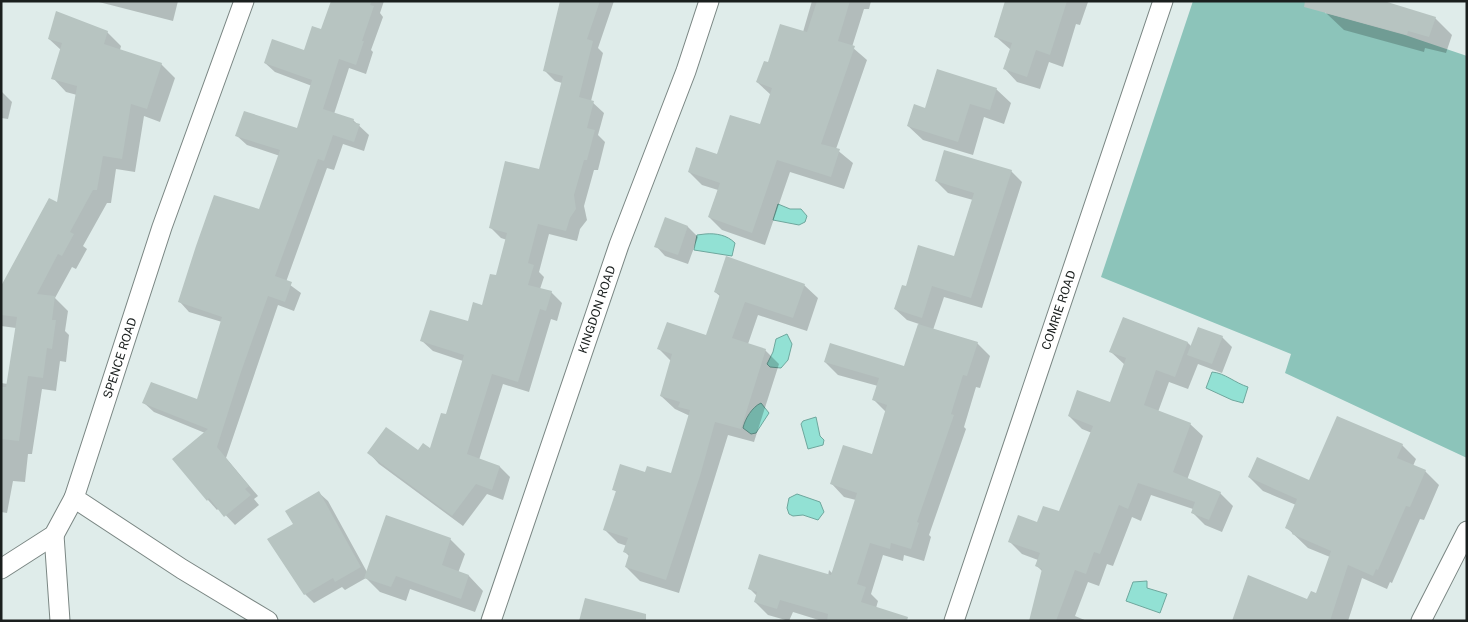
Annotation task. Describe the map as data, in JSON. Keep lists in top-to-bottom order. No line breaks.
{"streets":{"street":["KINGDON ROAD","COMRIE ROAD","SPENCE ROAD"]}}
